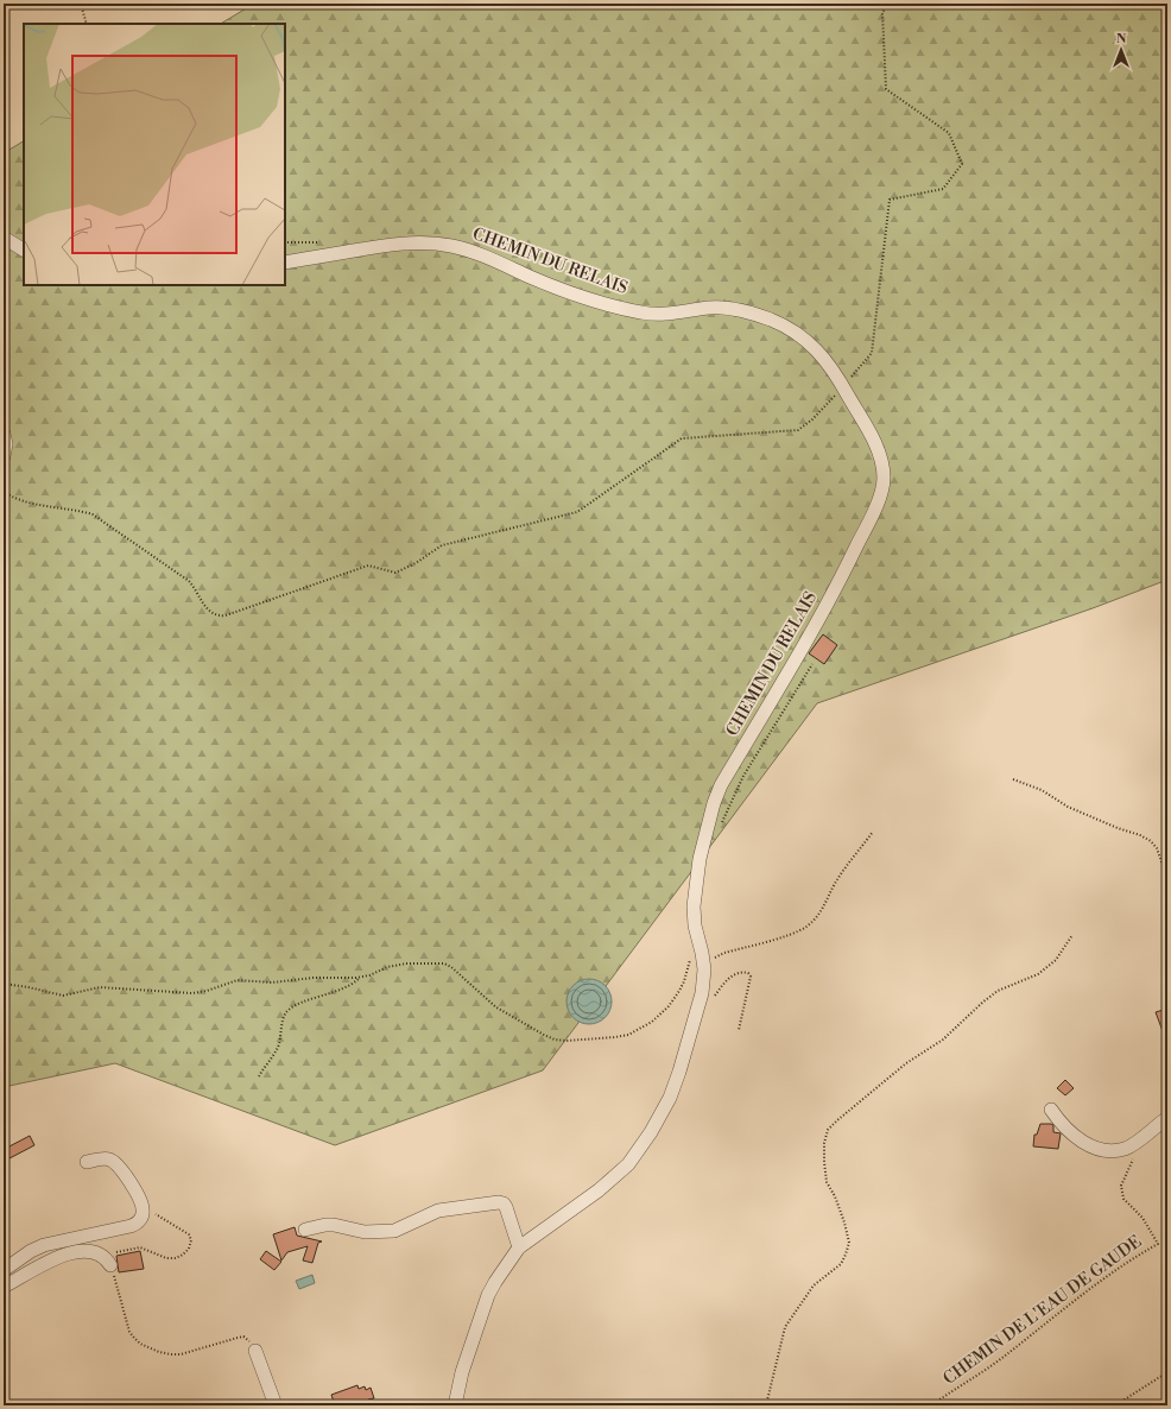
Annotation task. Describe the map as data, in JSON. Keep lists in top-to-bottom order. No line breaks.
{"streets":{"street":["CHEMIN DU RELAIS"],"path":["CHEMIN DE L'EAU DE GAUDE"]},"north":"top"}
